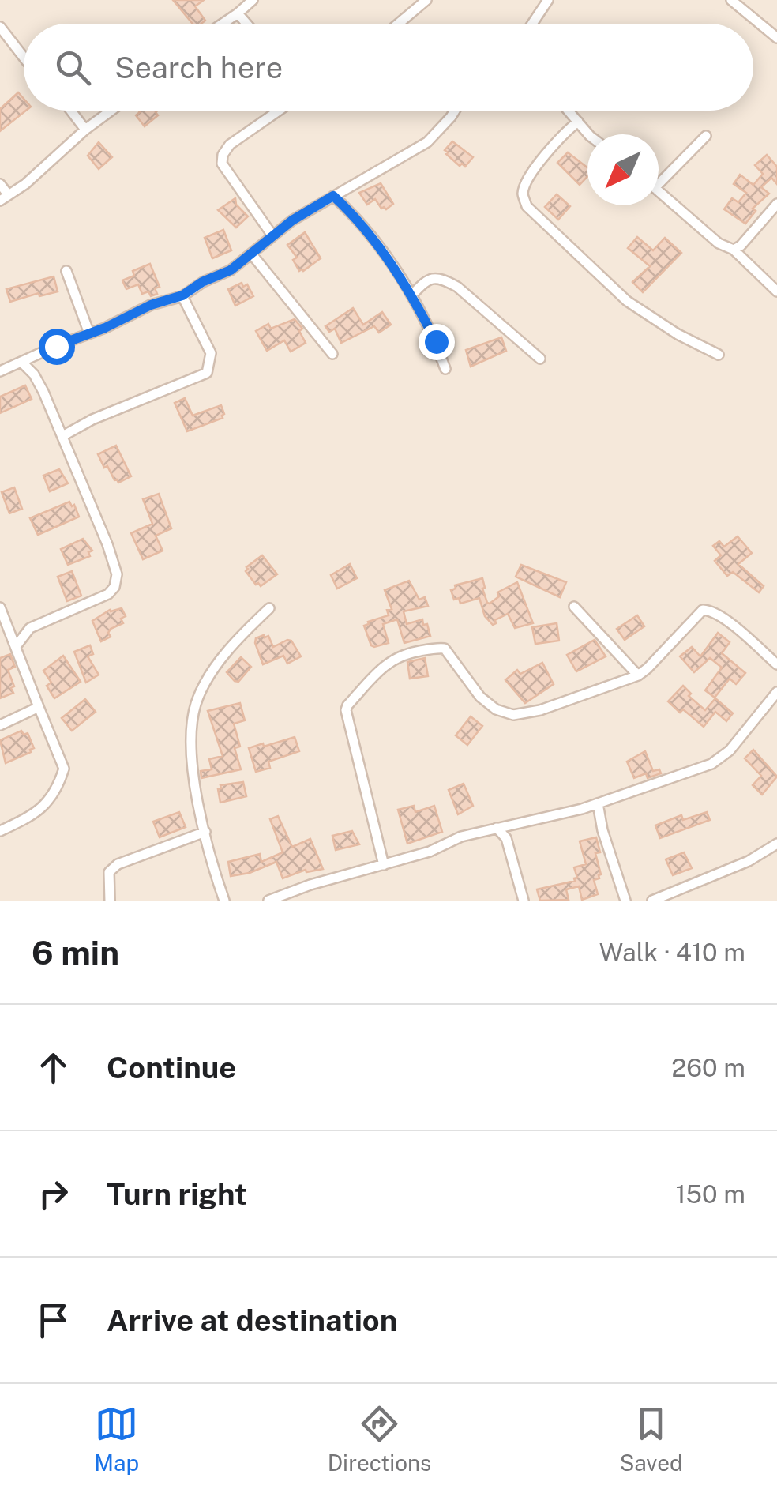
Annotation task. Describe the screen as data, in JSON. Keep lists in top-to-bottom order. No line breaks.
{"north":"bottom left","page":{"search":"Search here","heading":["6 min","Walk · 410 m"],"list":[["Continue","260 m"],["Turn right","150 m"],"Arrive at destination"],"nav":["Map","Directions","Saved"]}}
